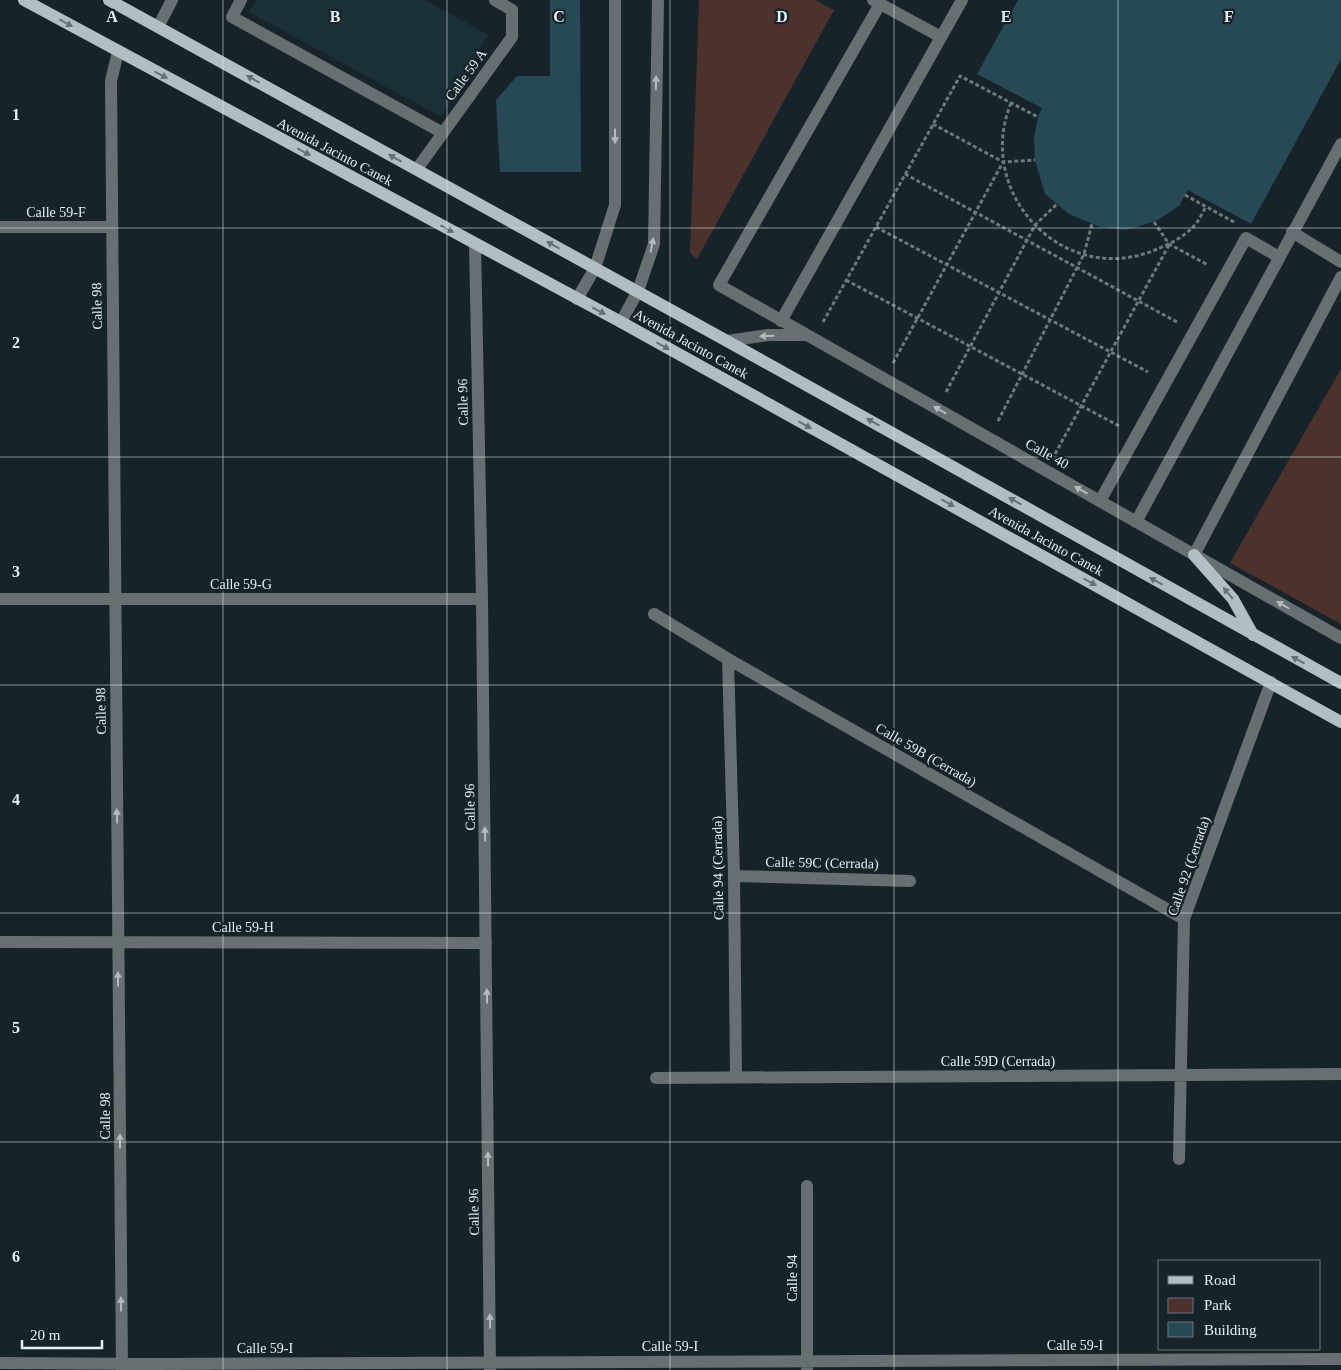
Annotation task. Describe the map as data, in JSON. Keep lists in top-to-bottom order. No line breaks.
{"streets":{"main road":["Avenida Jacinto Canek"],"street":["Calle 59 A","Calle 59-F","Calle 98","Calle 96","Calle 40","Calle 59-G","Calle 59B (Cerrada)","Calle 59C (Cerrada)","Calle 92 (Cerrada)","Calle 94 (Cerrada)","Calle 59-H","Calle 59D (Cerrada)","Calle 94","Calle 59-I"]},"crossings":[["Calle 59 A","Avenida Jacinto Canek"],["Avenida Jacinto Canek","Calle 98"],["Avenida Jacinto Canek","Calle 96"],["Avenida Jacinto Canek","Calle 92 (Cerrada)"],["Calle 59-F","Calle 98"],["Calle 98","Calle 59-G"],["Calle 98","Calle 59-H"],["Calle 98","Calle 59-I"],["Calle 96","Calle 59-G"],["Calle 96","Calle 59-H"],["Calle 96","Calle 59-I"],["Calle 59B (Cerrada)","Calle 92 (Cerrada)"],["Calle 59B (Cerrada)","Calle 94 (Cerrada)"],["Calle 59C (Cerrada)","Calle 94 (Cerrada)"],["Calle 92 (Cerrada)","Calle 59D (Cerrada)"],["Calle 94 (Cerrada)","Calle 59D (Cerrada)"],["Calle 94","Calle 59-I"]],"one_way":["Calle 98","Calle 96","Calle 40"],"legend":["Road","Park","Building"],"scale_bar":"20 m","grid":{"columns":["A","B","C","D","E","F"],"rows":["1","2","3","4","5","6"]}}
